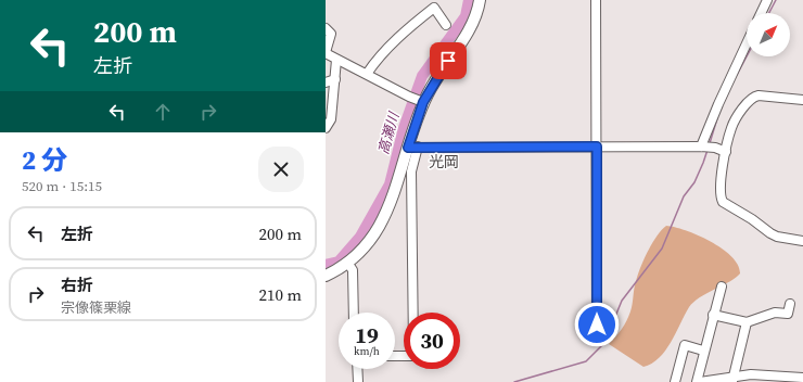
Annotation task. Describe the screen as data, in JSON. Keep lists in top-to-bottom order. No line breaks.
{"districts":["光岡"],"water":["高瀬川"],"north":"top right","page":{"turn":["200 m","左折"],"heading":["2 分","520 m · 15:15"],"list":[{"name":"左折","value":"200 m"},{"name":"右折","note":"宗像篠栗線","value":"210 m"}],"speed":"19 km/h","limit":"30"}}
